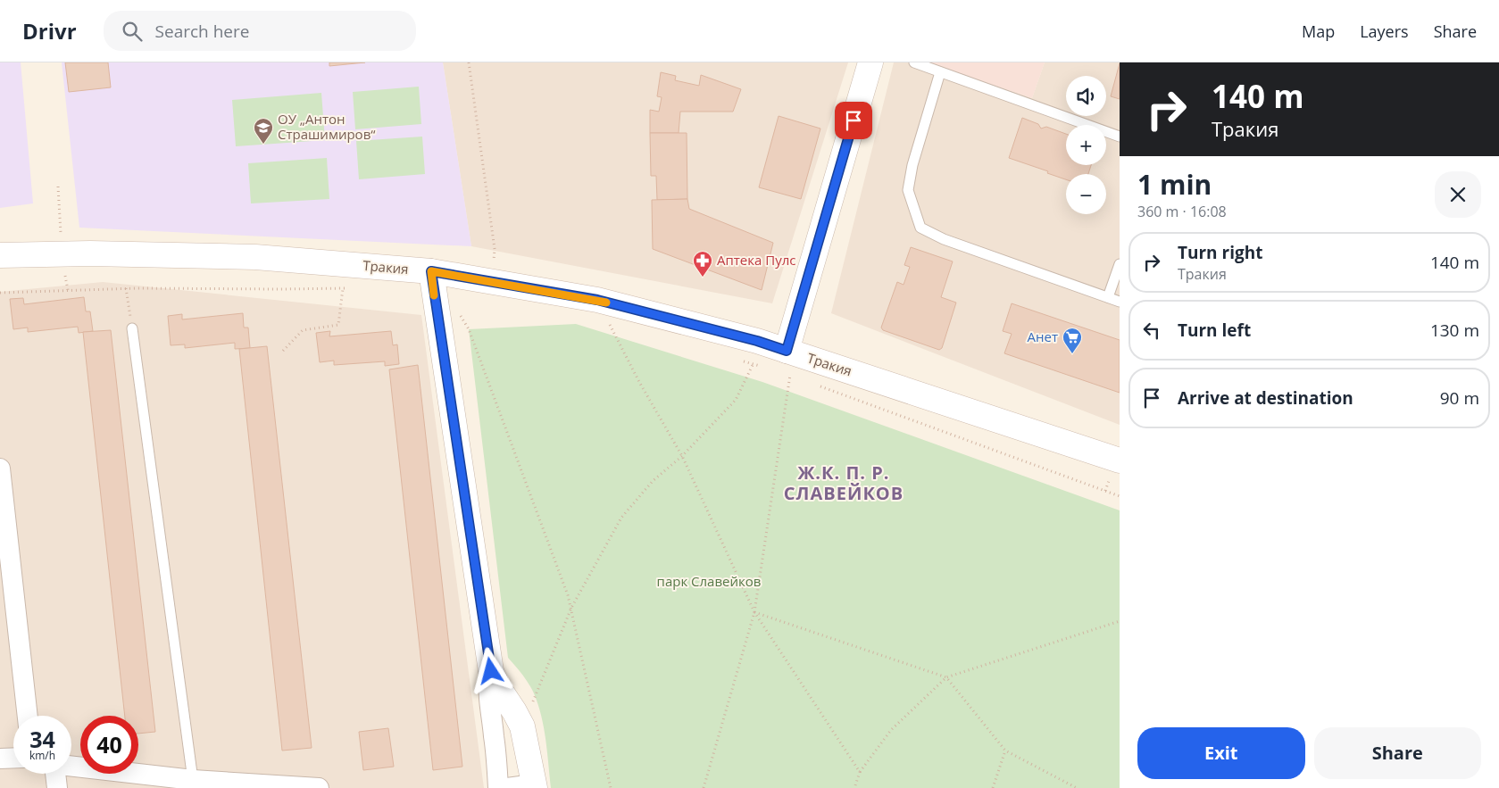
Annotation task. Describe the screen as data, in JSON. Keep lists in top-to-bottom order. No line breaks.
{"streets":{"main road":["Тракия"]},"districts":["Ж.К. П. Р. СЛАВЕЙКОВ"],"parks":["парк Славейков"],"places":{"school or university":["ОУ „Антон Страшимиров“"],"pharmacy":["Аптека Пулс"],"supermarket":["Анет"]},"page":{"header":"Drivr","search":"Search here","nav":["Map","Layers","Share"],"turn":["140 m","Тракия"],"map_buttons":["+","−"],"heading":["1 min","360 m · 16:08"],"list":[{"name":"Turn right","note":"Тракия","value":"140 m"},{"name":"Turn left","value":"130 m"},{"name":"Arrive at destination","value":"90 m"}],"speed":"34 km/h","limit":"40","buttons":["Exit","Share"]}}
